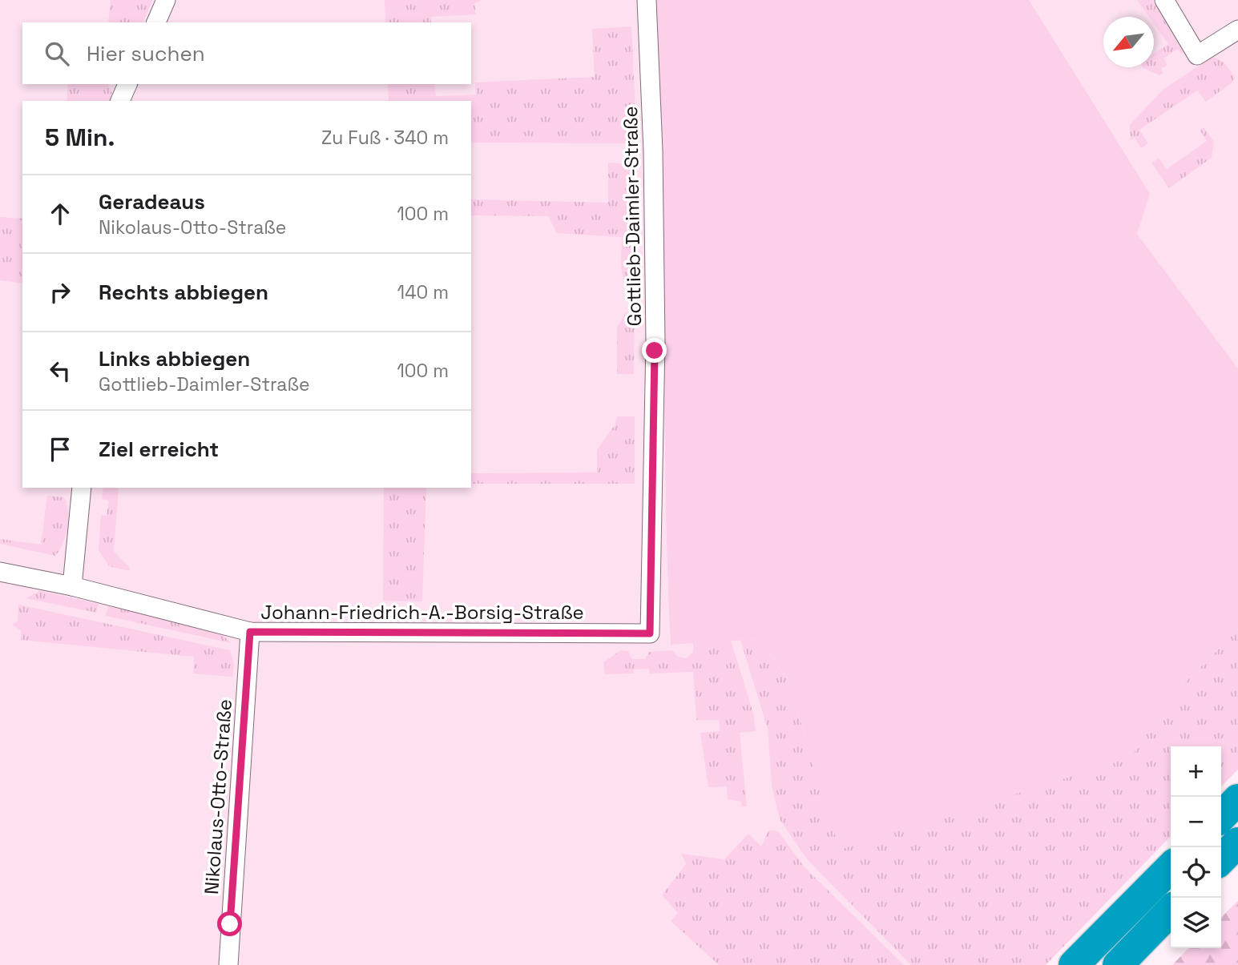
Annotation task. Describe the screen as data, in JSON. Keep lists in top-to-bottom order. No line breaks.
{"streets":{"street":["Gottlieb-Daimler-Straße","Johann-Friedrich-A.-Borsig-Straße","Nikolaus-Otto-Straße"]},"crossings":[["Gottlieb-Daimler-Straße","Johann-Friedrich-A.-Borsig-Straße"],["Johann-Friedrich-A.-Borsig-Straße","Nikolaus-Otto-Straße"]],"north":"bottom left","page":{"search":"Hier suchen","heading":["5 Min.","Zu Fuß · 340 m"],"list":[["Geradeaus","Nikolaus-Otto-Straße","100 m"],["Rechts abbiegen","140 m"],["Links abbiegen","Gottlieb-Daimler-Straße","100 m"],"Ziel erreicht"],"map_buttons":["+","−"]}}
